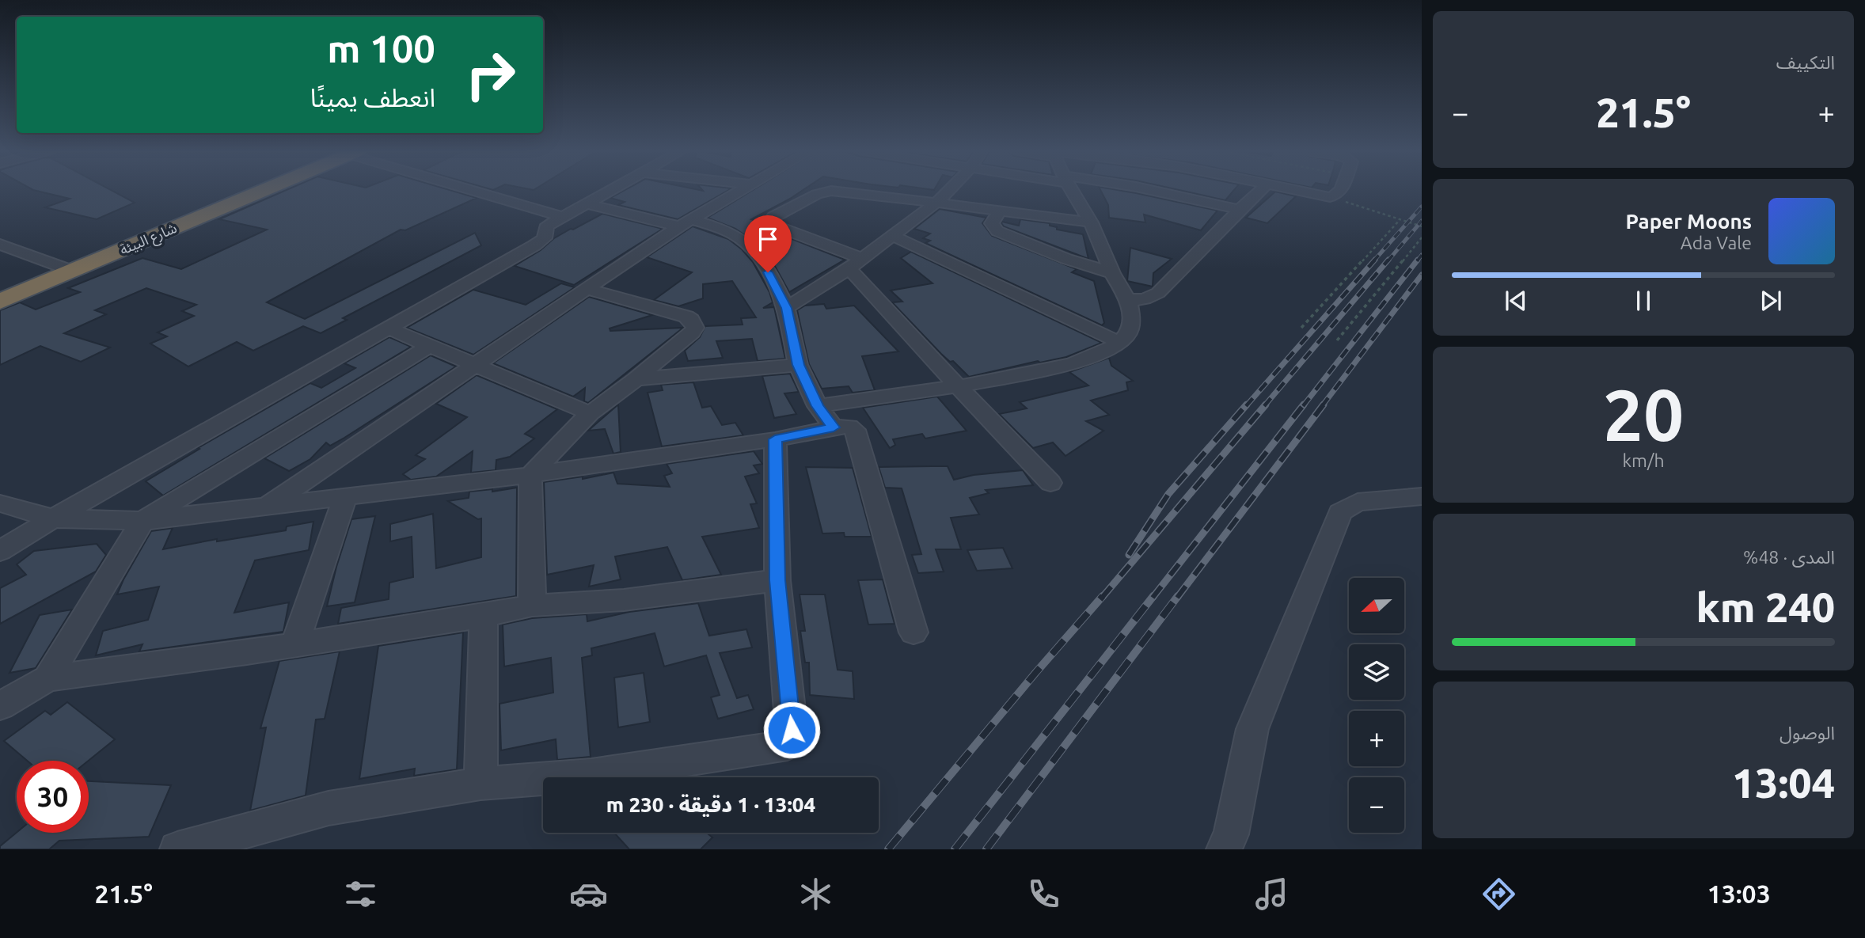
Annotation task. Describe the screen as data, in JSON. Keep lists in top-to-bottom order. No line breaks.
{"streets":{"highway":["شارع البيئة"]},"north":"left","page":{"tile":["التكييف",["20","km/h"],["المدى · 48%","240 km"],["الوصول","13:04"]],"turn":["100 m","انعطف يمينًا"],"heat":["−","21.5°","+"],"song":["Paper Moons","Ada Vale"],"map_buttons":["+","−"],"limit":"30","trip":"13:04 · 1 دقيقة · 230 m","tabs":["13:03","21.5°"]}}
